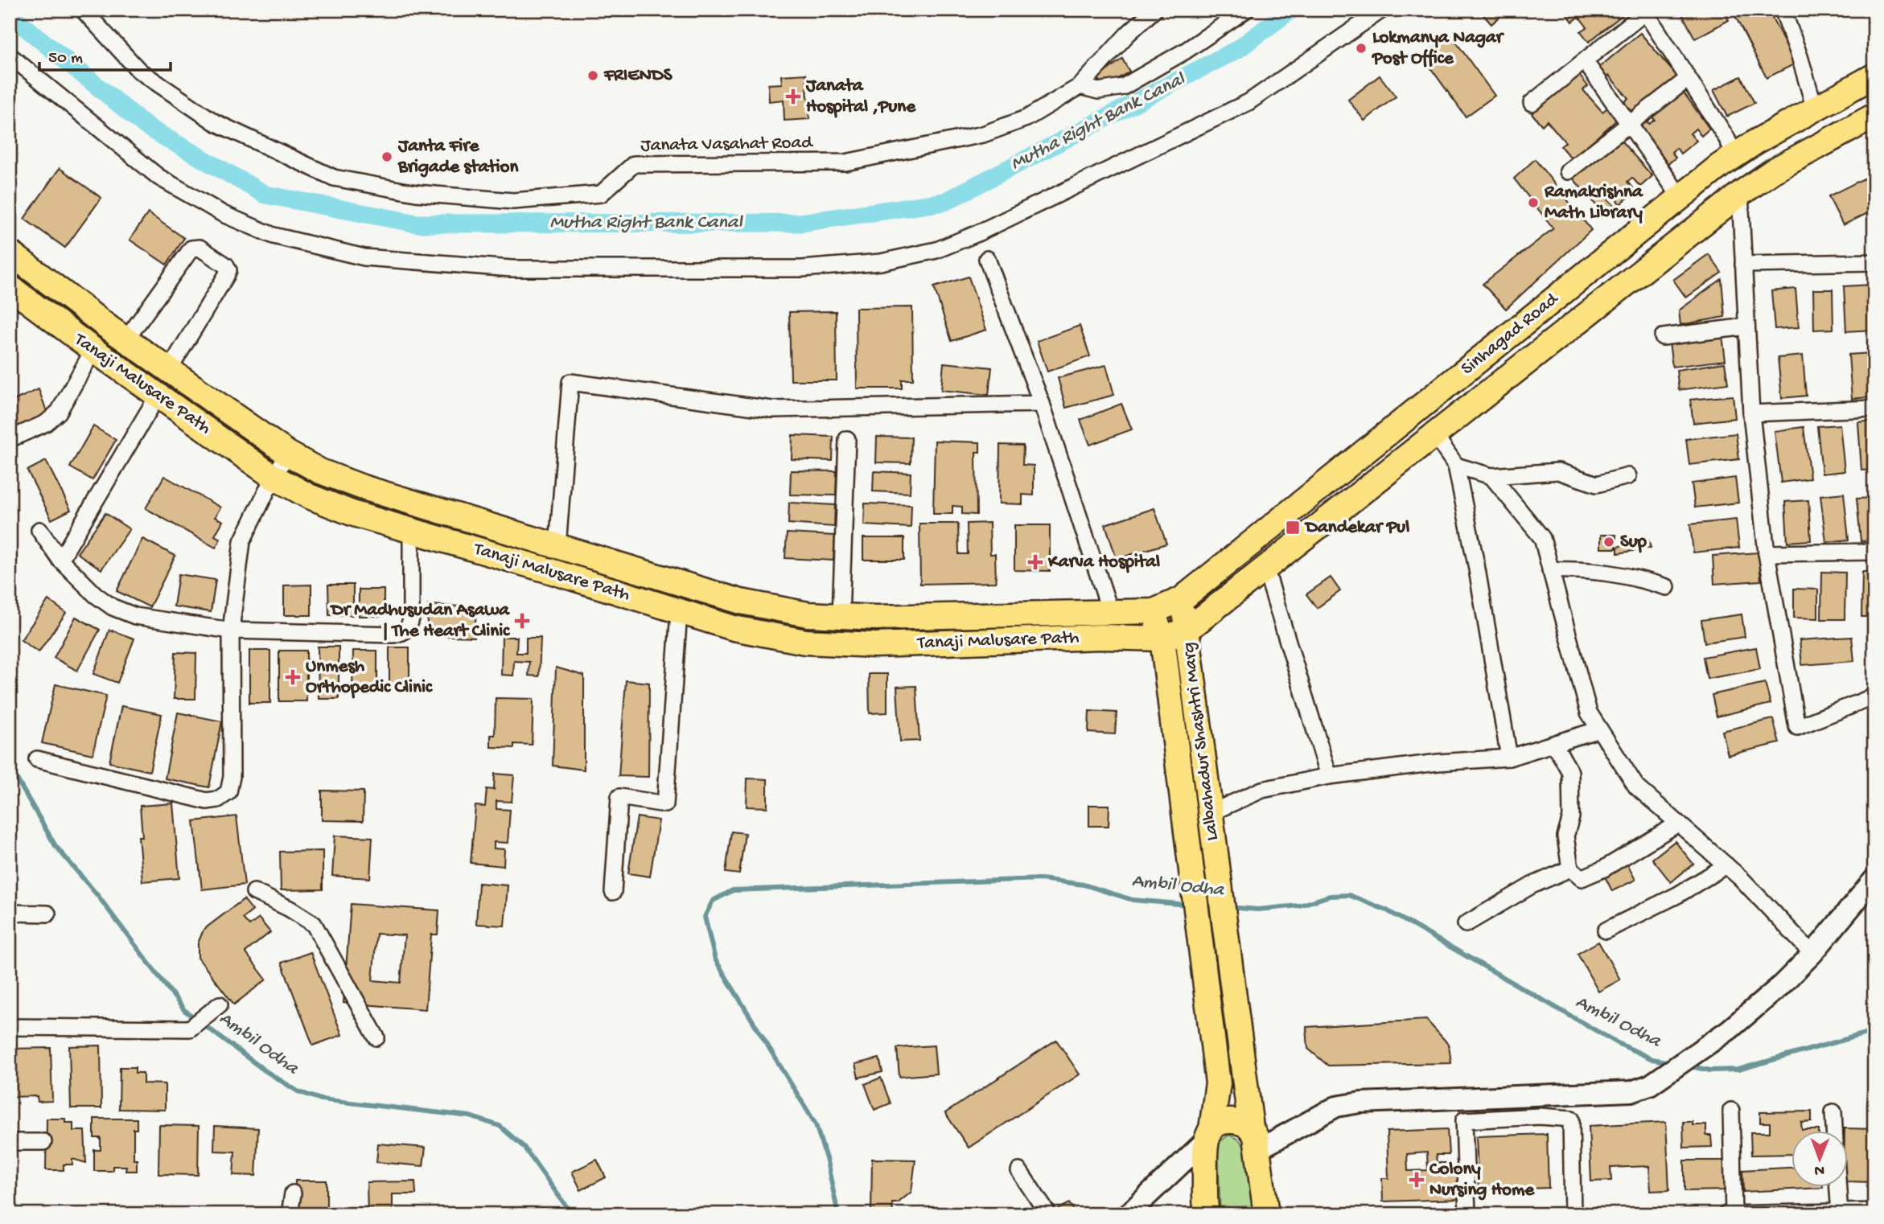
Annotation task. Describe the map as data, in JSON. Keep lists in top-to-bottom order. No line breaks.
{"streets":{"main road":["Sinhagad Road","Tanaji Malusare Path","Lalbahadur Shashtri Marg"],"street":["Janata Vasahat Road"]},"crossings":[["Sinhagad Road","Tanaji Malusare Path"],["Sinhagad Road","Lalbahadur Shashtri Marg"],["Tanaji Malusare Path","Lalbahadur Shashtri Marg"]],"water":["Mutha Right Bank Canal","Ambil Odha"],"places":{"other":["Lokmanya Nagar Post Office","FRIENDS","Janta Fire Brigade station","Ramakrishna Math Library","Sup"],"health":["Janata Hospital ,Pune","Karva Hospital","Dr Madhusudan Asawa | The Heart Clinic","Unmesh Orthopedic Clinic","Colony Nursing Home"],"transit":["Dandekar Pul"]},"scale_bar":"50 m","north":"bottom"}
